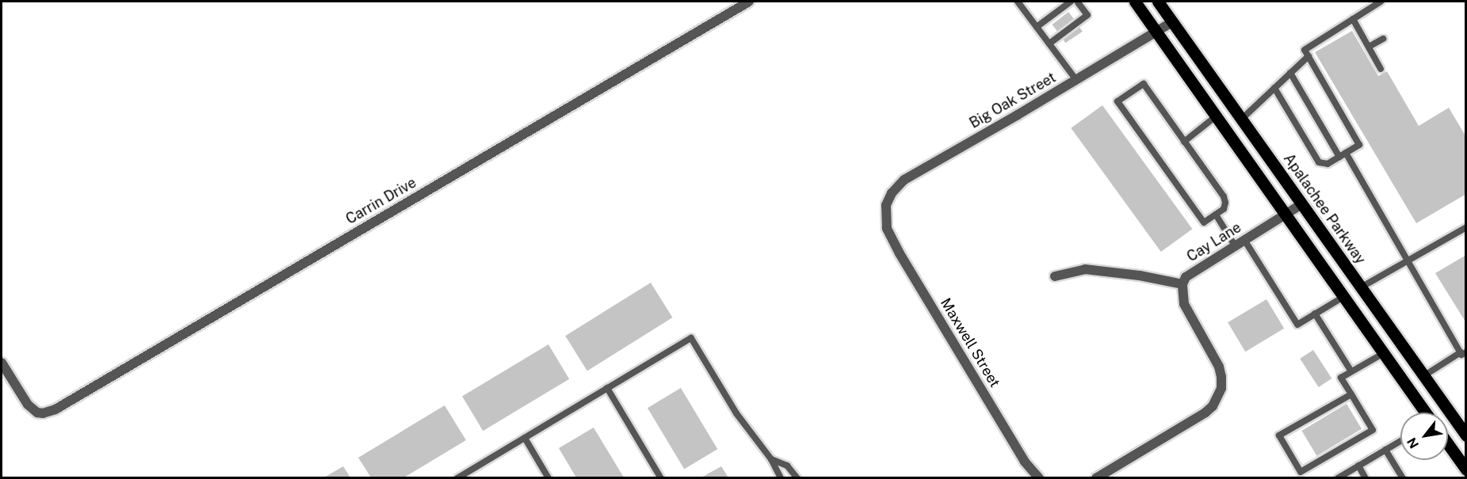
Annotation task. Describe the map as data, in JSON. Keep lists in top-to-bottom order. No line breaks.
{"streets":{"main road":["Apalachee Parkway"],"street":["Big Oak Street","Carrin Drive","Cay Lane","Maxwell Street"]},"crossings":[["Big Oak Street","Apalachee Parkway"],["Big Oak Street","Maxwell Street"],["Apalachee Parkway","Cay Lane"]],"north":"bottom left"}
